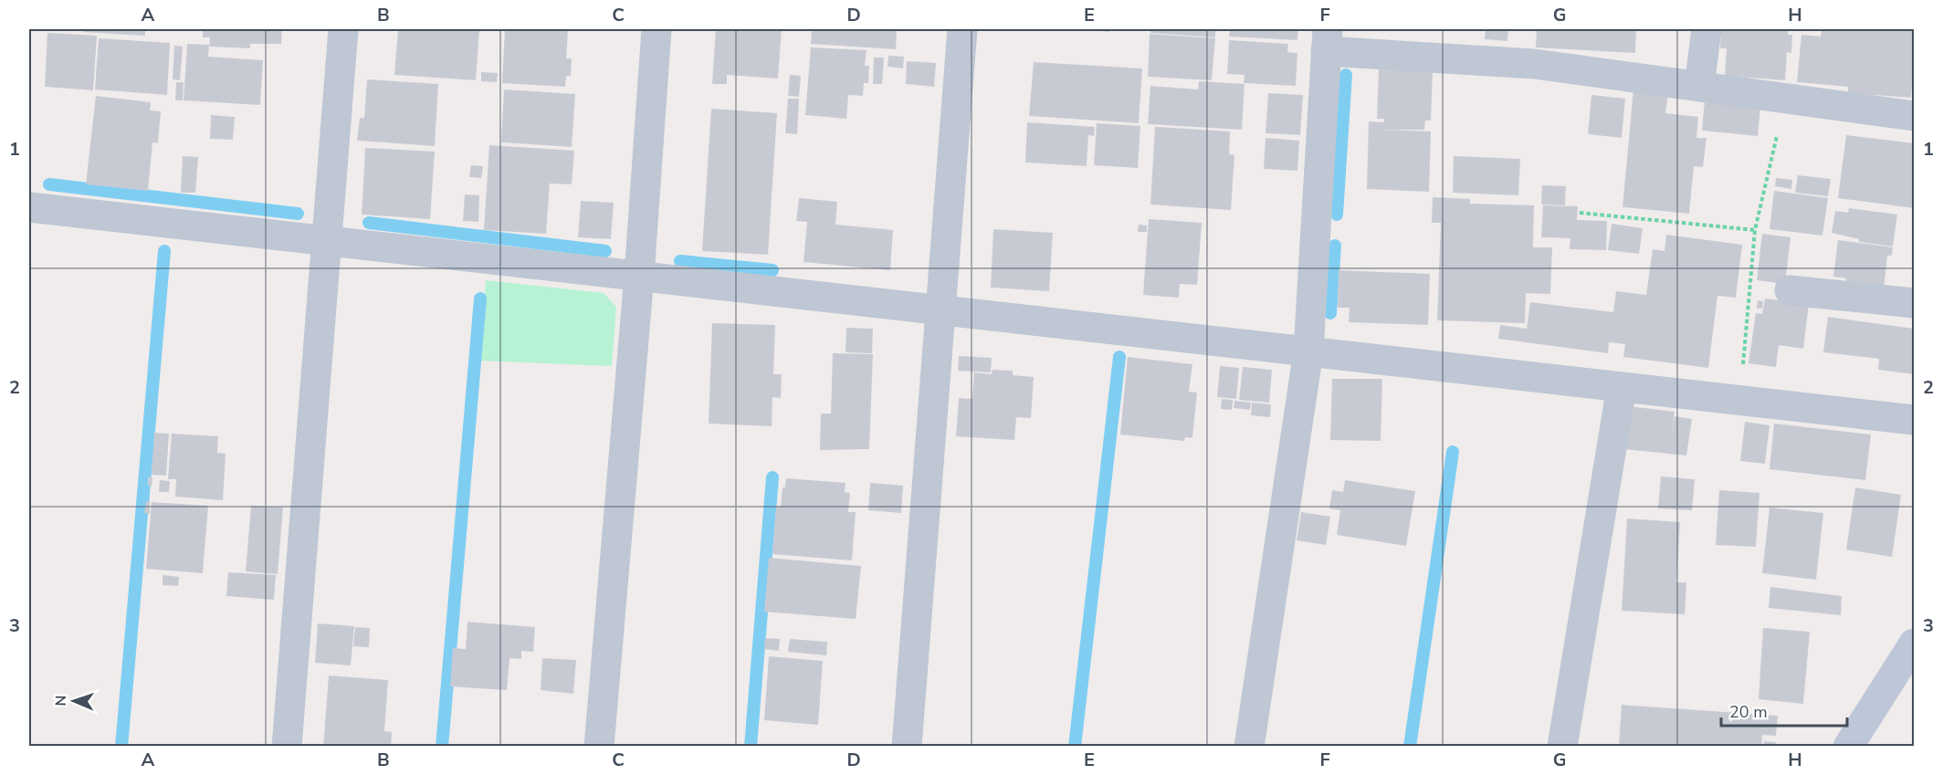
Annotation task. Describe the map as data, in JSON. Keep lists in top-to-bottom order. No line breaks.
{"scale_bar":"20 m","north":"left","grid":{"columns":["A","B","C","D","E","F","G","H"],"rows":["1","2","3"]}}
